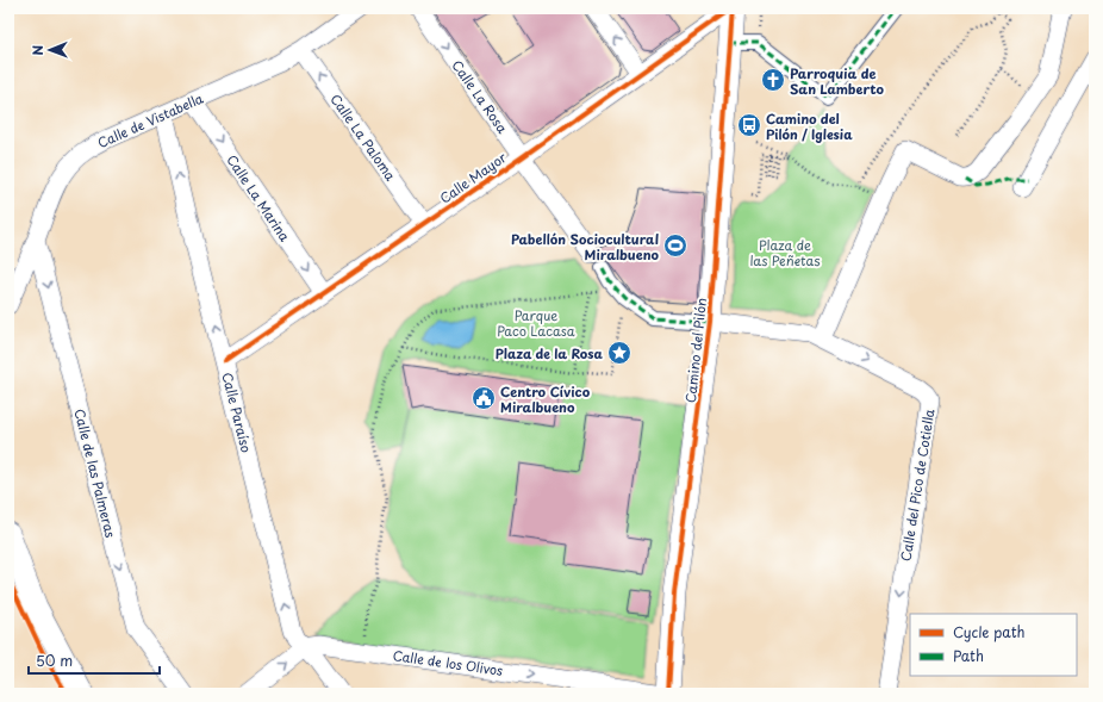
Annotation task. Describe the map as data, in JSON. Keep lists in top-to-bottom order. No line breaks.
{"streets":{"street":["Calle La Rosa","Calle de Vistabella","Calle La Paloma","Calle Mayor","Calle La Marina","Camino del Pilón","Calle Paraíso","Calle de las Palmeras","Calle del Pico de Cotiella","Calle de los Olivos"]},"crossings":[["Calle La Rosa","Calle Mayor"],["Calle La Rosa","Camino del Pilón"],["Calle La Rosa","Calle del Pico de Cotiella"],["Calle de Vistabella","Calle La Paloma"],["Calle de Vistabella","Calle La Marina"],["Calle de Vistabella","Calle Paraíso"],["Calle de Vistabella","Calle de las Palmeras"],["Calle La Paloma","Calle Mayor"],["Calle Mayor","Calle La Marina"],["Calle Mayor","Camino del Pilón"],["Calle Mayor","Calle Paraíso"],["Camino del Pilón","Calle del Pico de Cotiella"],["Camino del Pilón","Calle de los Olivos"],["Calle Paraíso","Calle de los Olivos"]],"one_way":["Calle La Paloma","Calle La Marina","Calle Paraíso","Calle del Pico de Cotiella","Calle de los Olivos"],"parks":["Plaza de las Peñetas","Parque Paco Lacasa"],"places":{"church":["Parroquia de San Lamberto"],"bus stop":["Camino del Pilón / Iglesia"],"sports":["Pabellón Sociocultural Miralbueno"],"place":["Plaza de la Rosa"],"public building":["Centro Cívico Miralbueno"]},"legend":["Cycle path","Path"],"scale_bar":"50 m","north":"left"}
